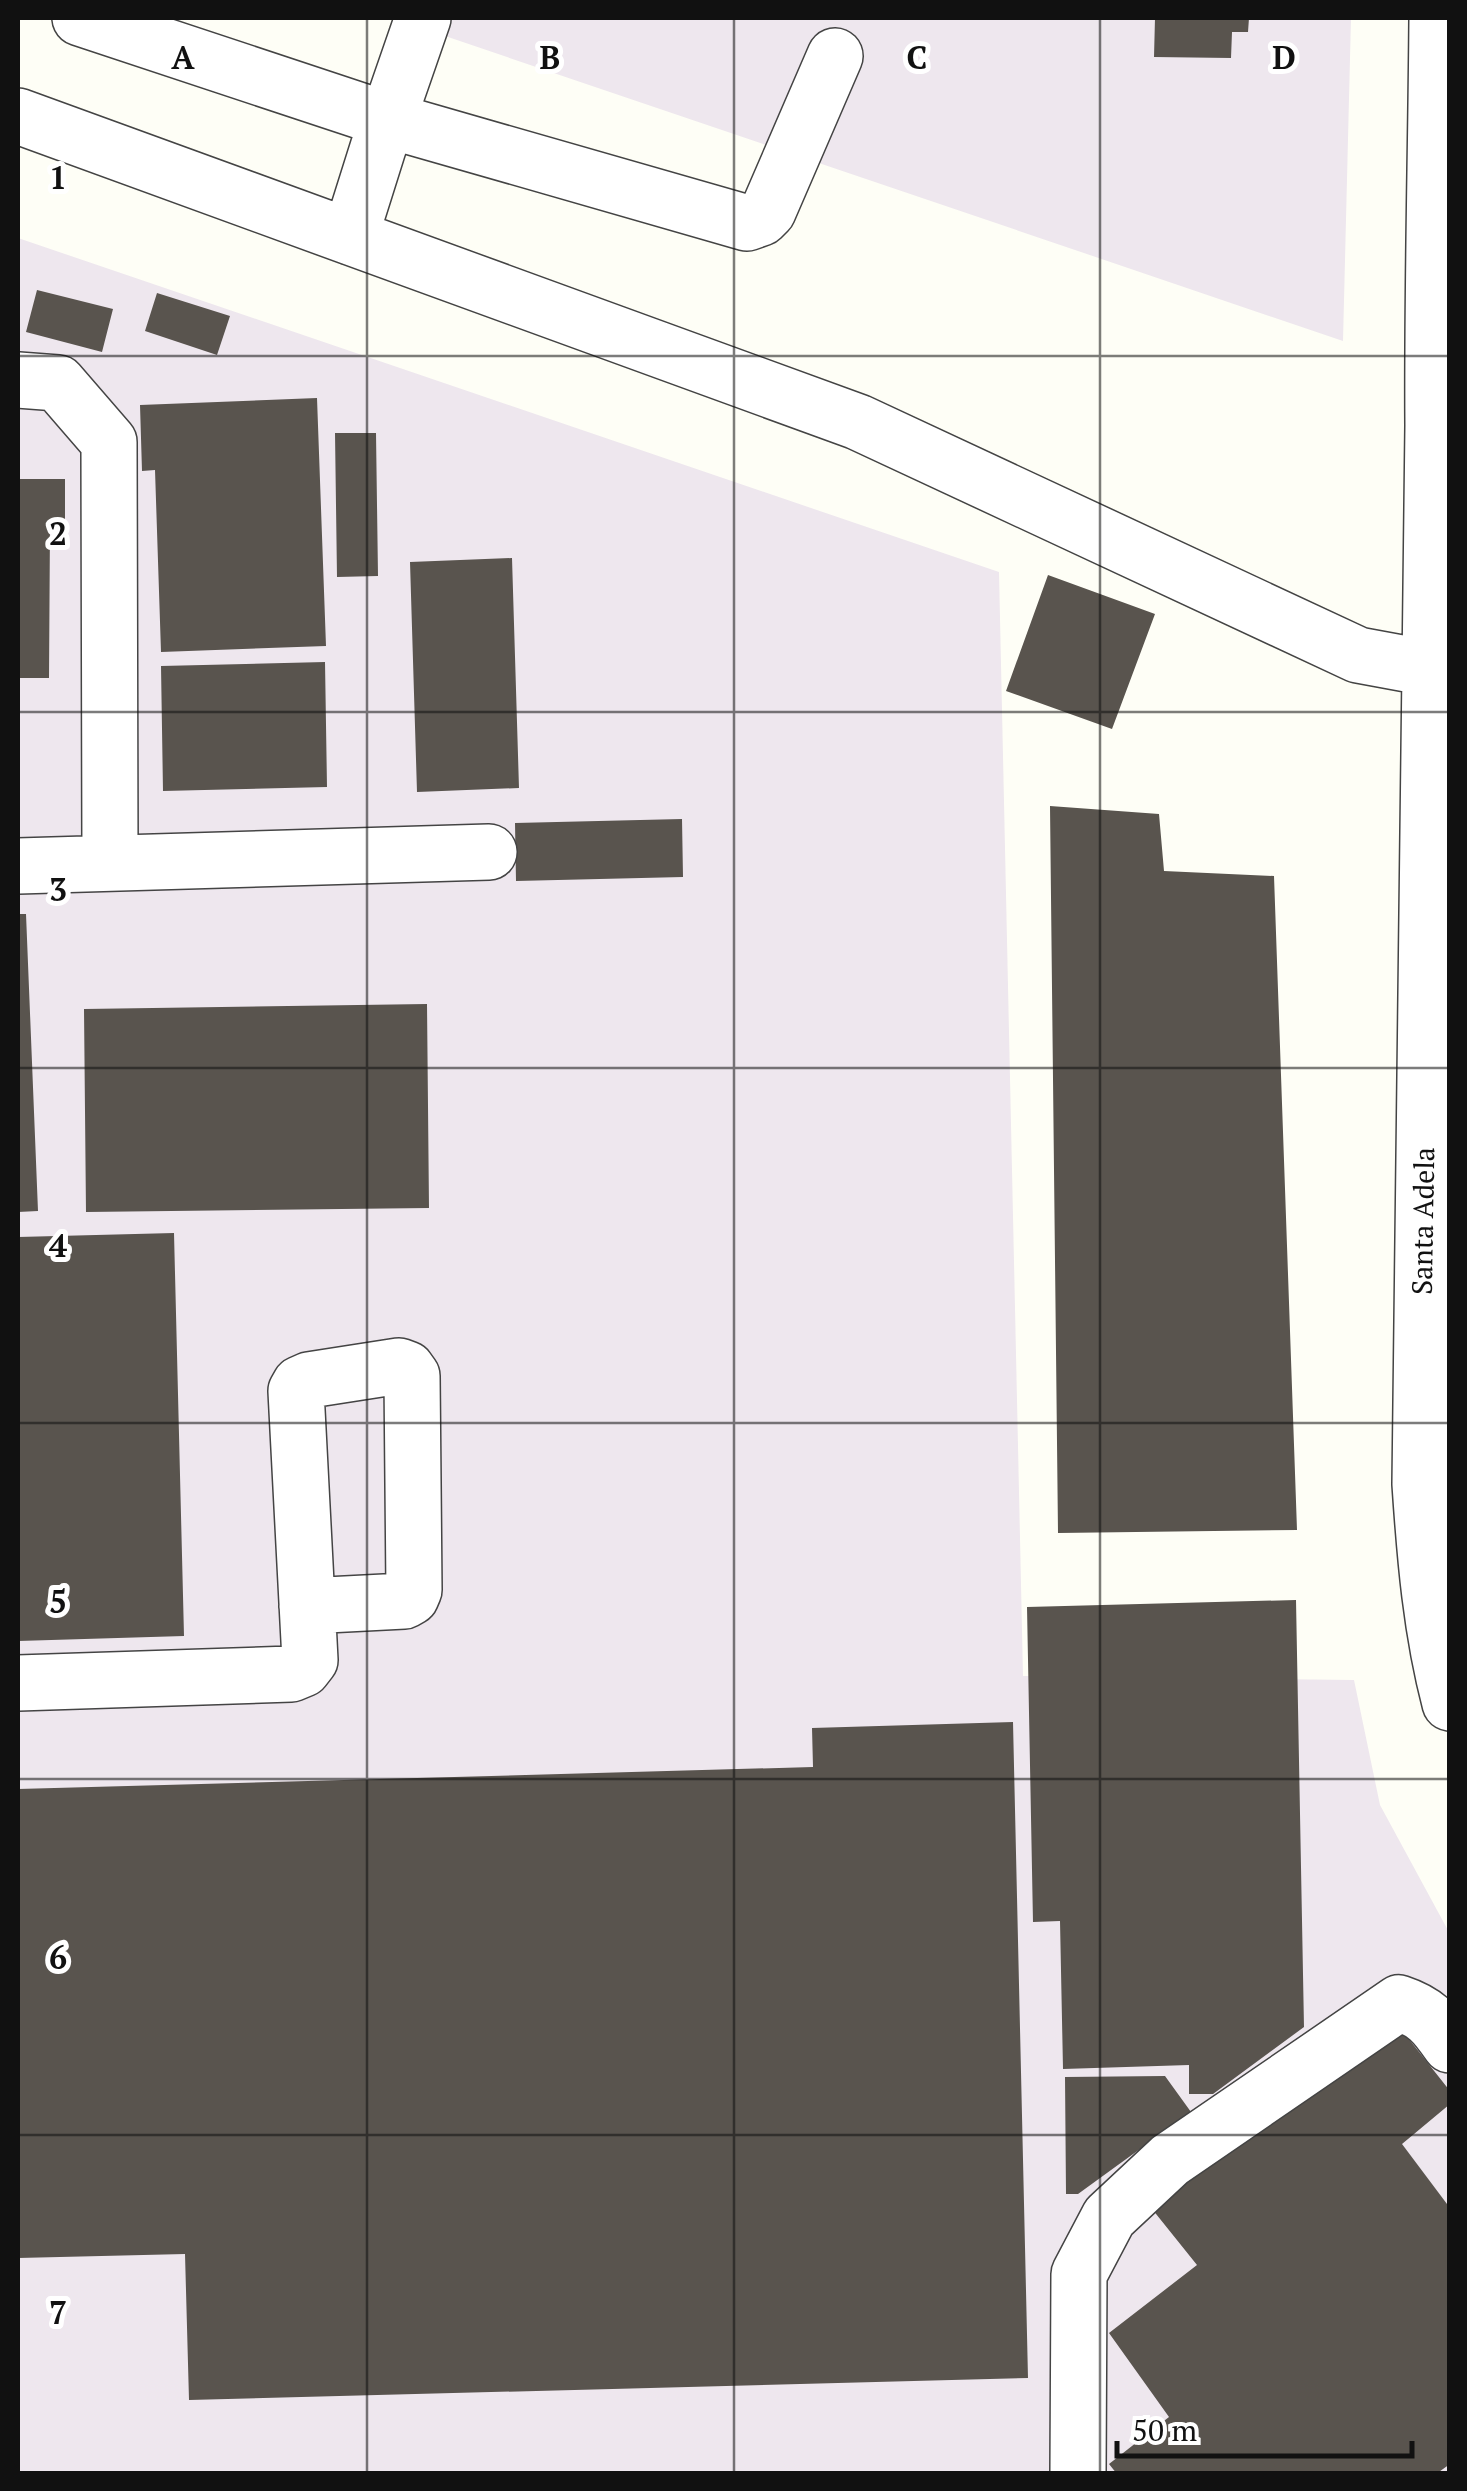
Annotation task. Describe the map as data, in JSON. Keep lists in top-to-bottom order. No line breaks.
{"streets":{"street":["Santa Adela"]},"scale_bar":"50 m","grid":{"columns":["A","B","C","D"],"rows":["1","2","3","4","5","6","7"]}}
